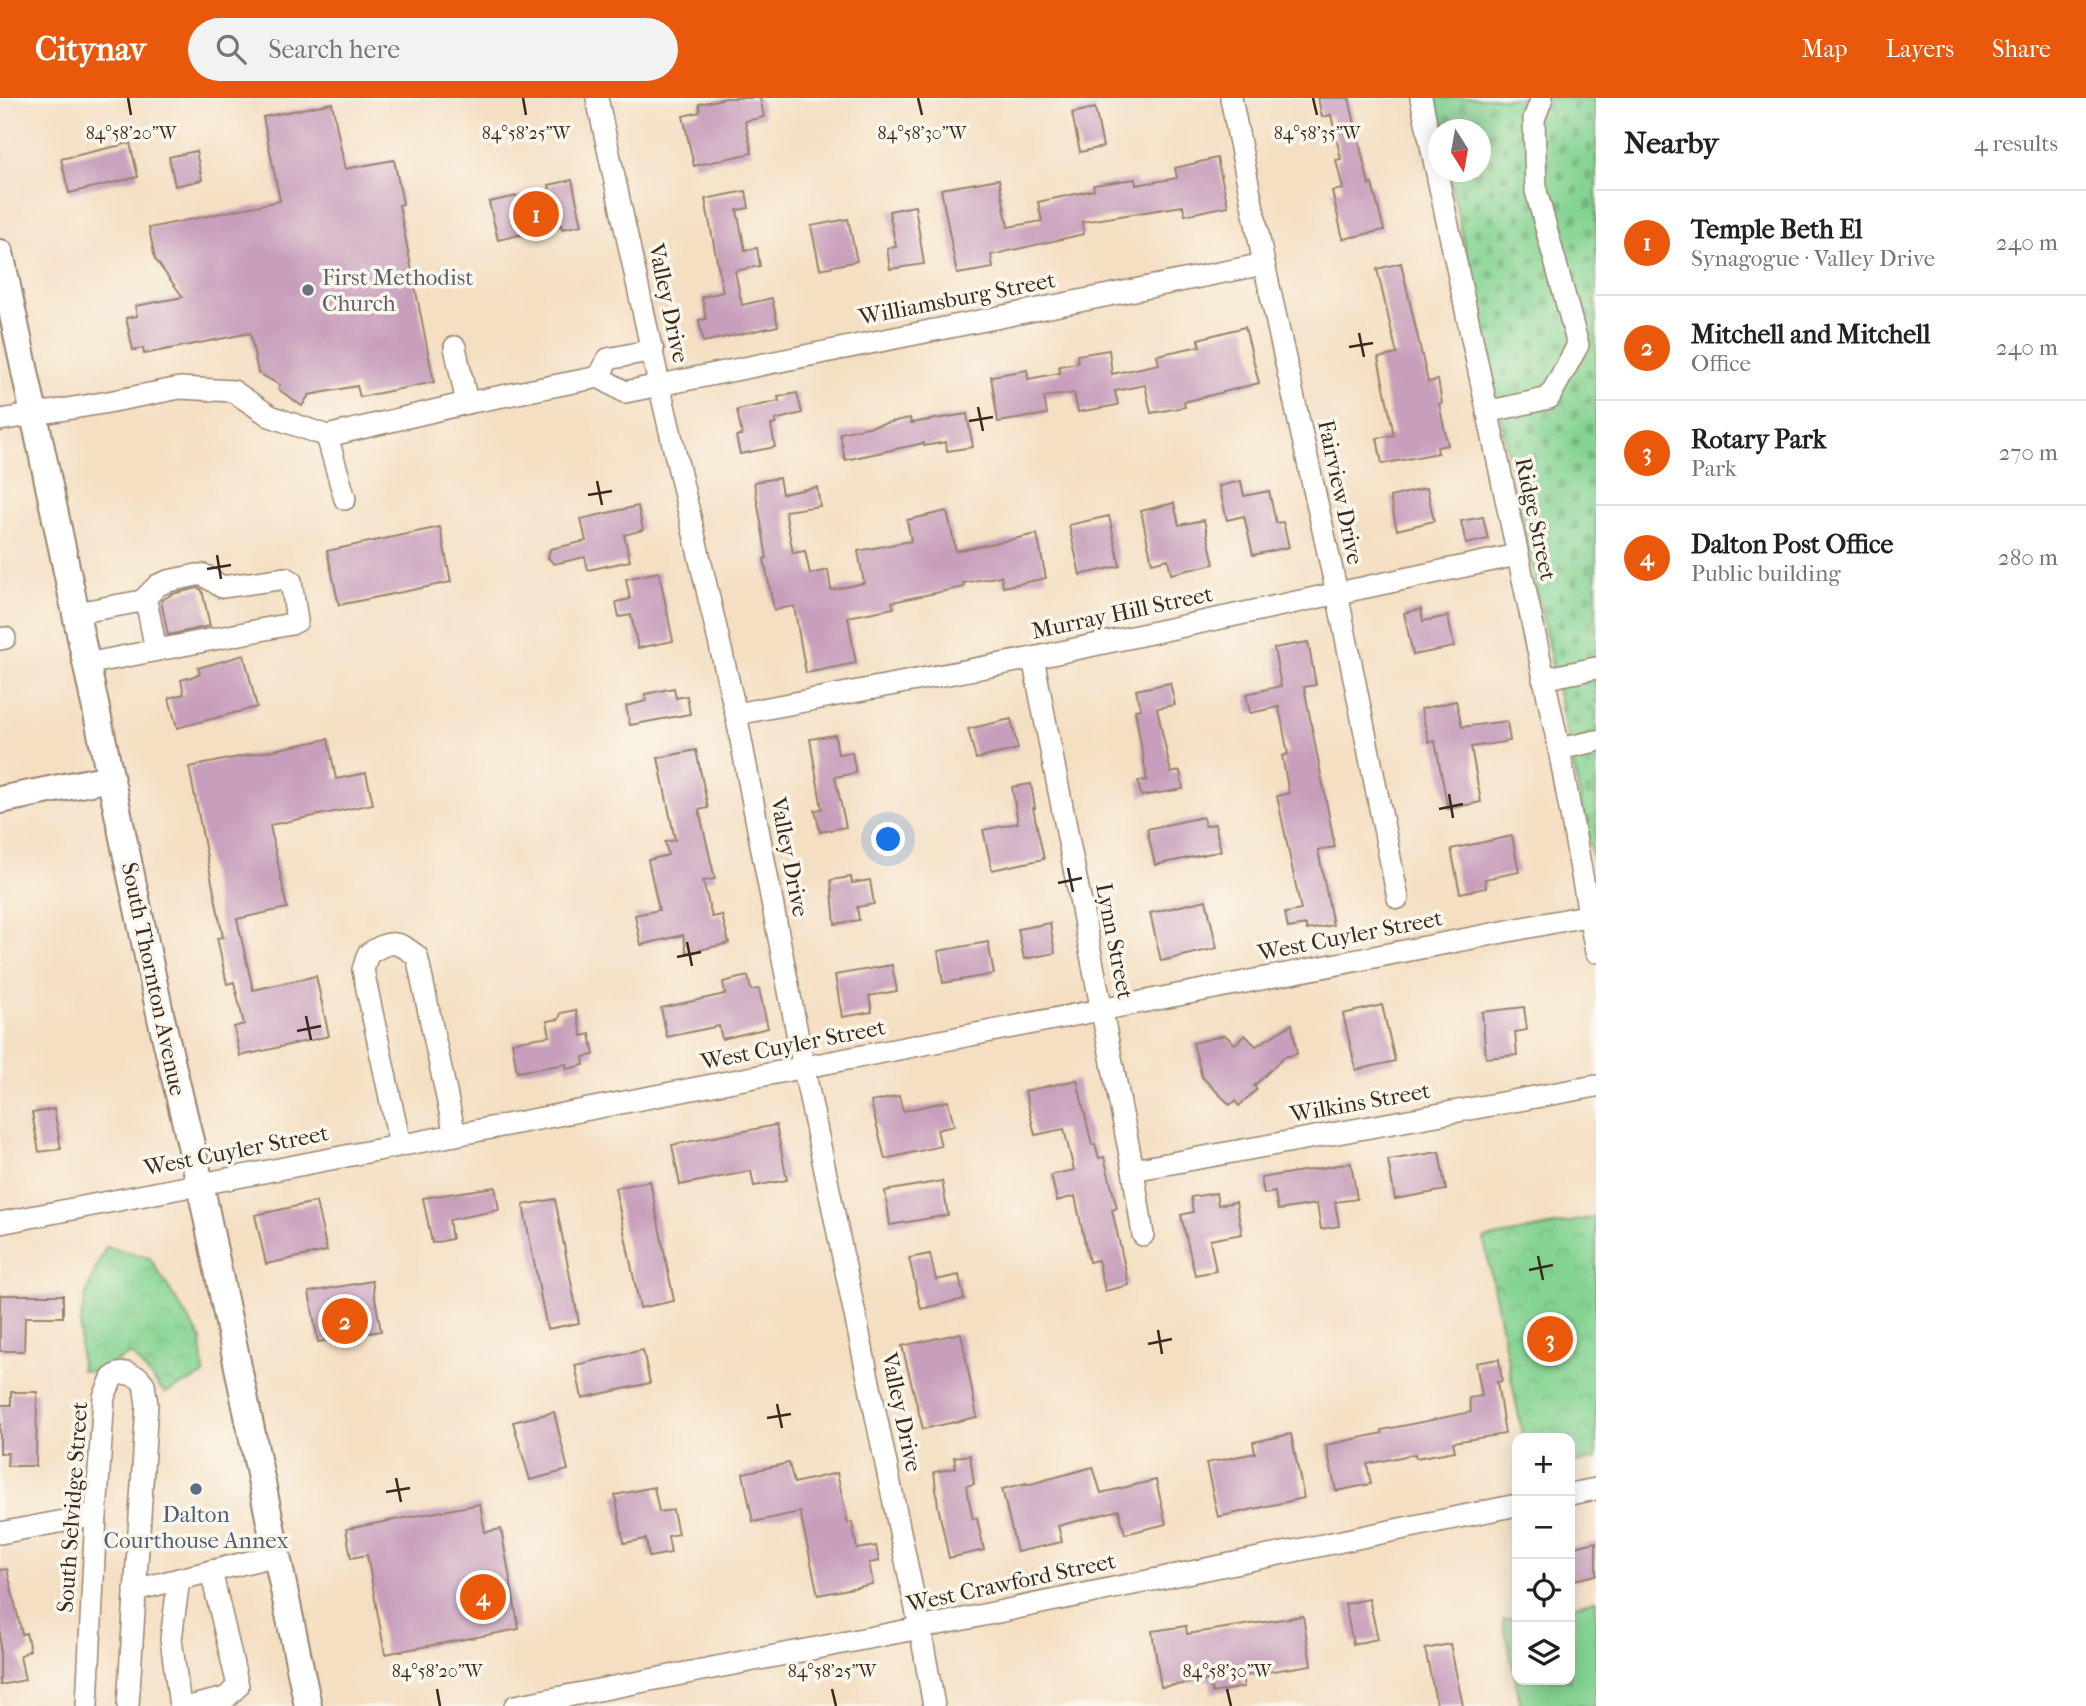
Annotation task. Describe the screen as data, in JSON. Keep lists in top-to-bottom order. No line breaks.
{"streets":{"main road":["South Thornton Avenue"],"street":["Williamsburg Street","Valley Drive","Fairview Drive","Ridge Street","Murray Hill Street","West Cuyler Street","Lynn Street","Wilkins Street","South Selvidge Street","West Crawford Street"]},"crossings":[["Williamsburg Street","Valley Drive"],["Williamsburg Street","Fairview Drive"],["Valley Drive","Murray Hill Street"],["Valley Drive","West Cuyler Street"],["Valley Drive","West Crawford Street"],["Fairview Drive","Murray Hill Street"],["Ridge Street","Murray Hill Street"],["Ridge Street","West Cuyler Street"],["Murray Hill Street","Lynn Street"],["West Cuyler Street","Lynn Street"],["West Cuyler Street","South Thornton Avenue"],["Lynn Street","Wilkins Street"]],"places":["First Methodist Church","Dalton Courthouse Annex"],"north":"bottom","page":{"header":"Citynav","search":"Search here","nav":["Map","Layers","Share"],"heading":["Nearby","4 results"],"pins":["1","2","3","4"],"list":[{"mark":"1","name":"Temple Beth El","note":"Synagogue · Valley Drive","value":"240 m"},{"mark":"2","name":"Mitchell and Mitchell","note":"Office","value":"240 m"},{"mark":"3","name":"Rotary Park","note":"Park","value":"270 m"},{"mark":"4","name":"Dalton Post Office","note":"Public building","value":"280 m"}],"map_buttons":["+","−"]},"coordinates":["84°58'20\"W","84°58'25\"W","84°58'30\"W","84°58'35\"W"]}
